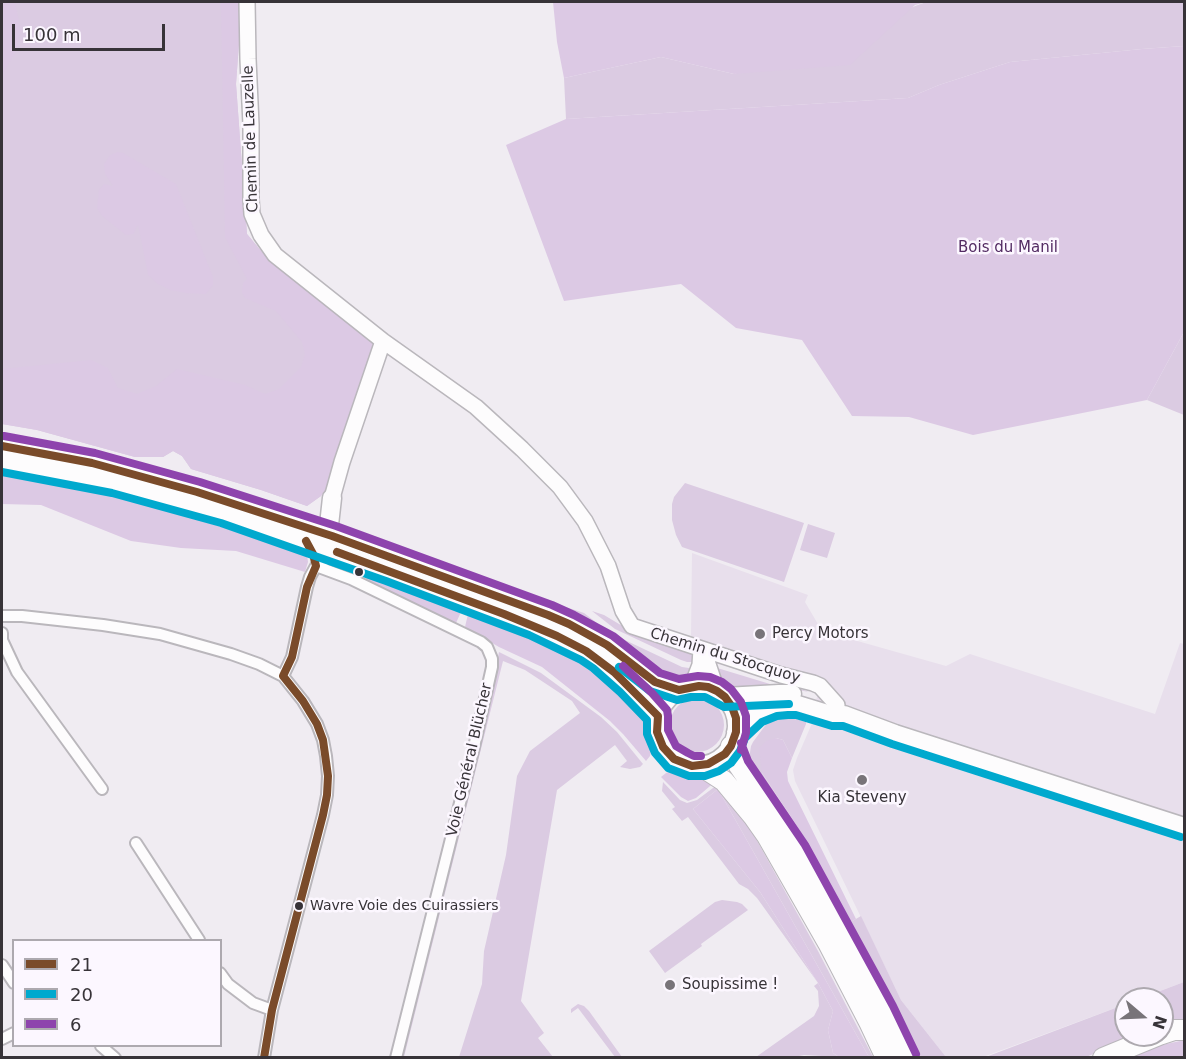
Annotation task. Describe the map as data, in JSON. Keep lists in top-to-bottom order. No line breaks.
{"streets":{"street":["Chemin de Lauzelle","Chemin du Stocquoy","Voie Général Blücher"]},"crossings":[["Chemin de Lauzelle","Chemin du Stocquoy"]],"parks":["Bois du Manil"],"places":["Percy Motors","Kia Steveny","Wavre Voie des Cuirassiers","Soupissime !"],"lines":["transit line 6","transit line 21","transit line 20"],"legend":["21","20","6"],"scale_bar":"100 m","north":"right"}
